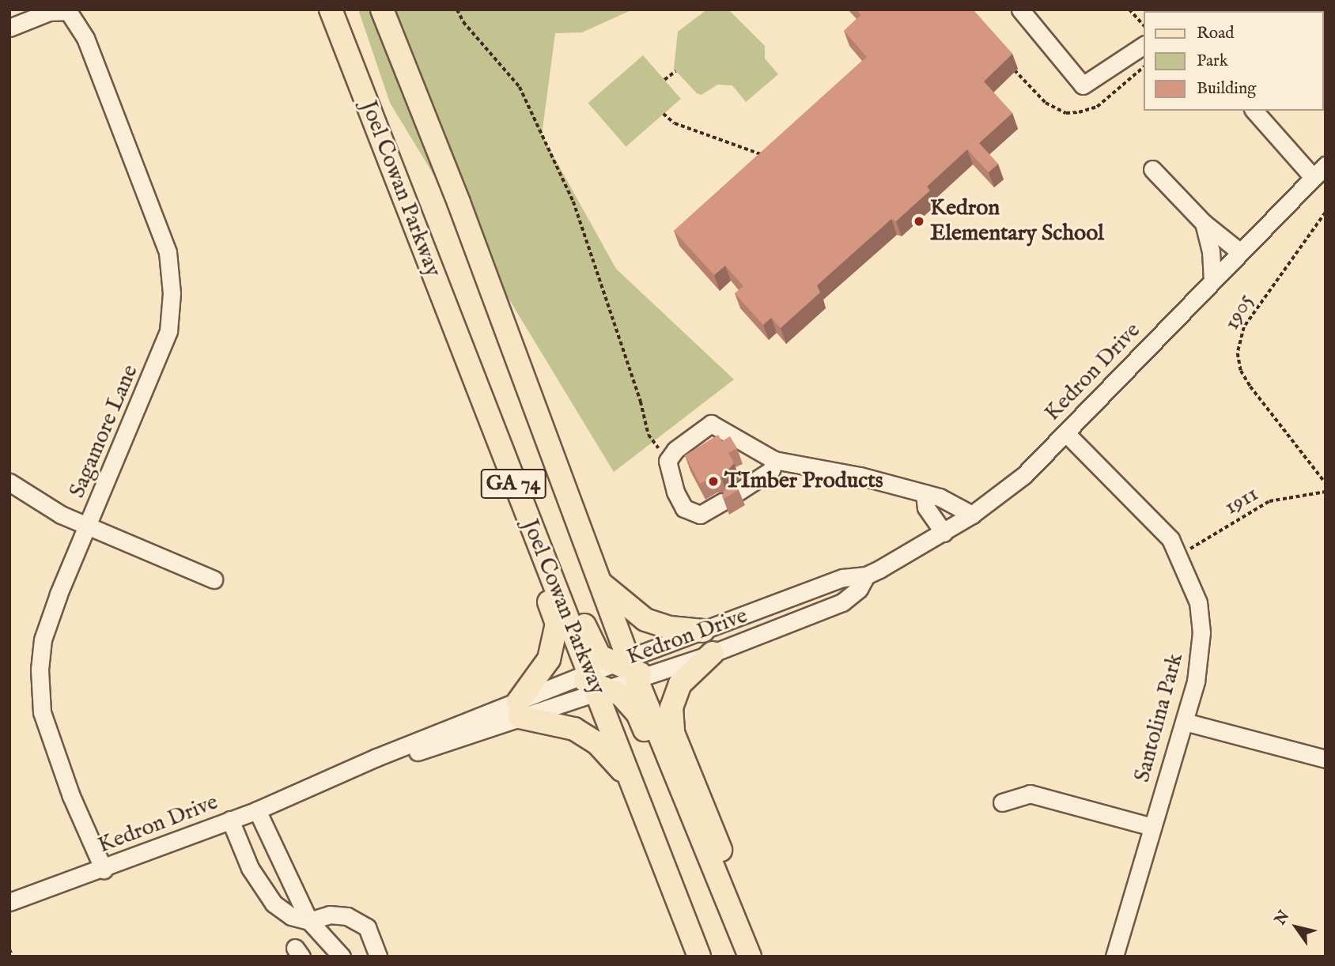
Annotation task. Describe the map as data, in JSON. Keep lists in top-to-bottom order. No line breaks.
{"streets":{"main road":["Joel Cowan Parkway","GA 74"],"street":["Kedron Drive","Sagamore Lane","Santolina Park"],"path":["1905","1911"]},"crossings":[["Joel Cowan Parkway","Kedron Drive"],["Kedron Drive","Sagamore Lane"],["Kedron Drive","Santolina Park"],["1911","Santolina Park"]],"places":["Kedron Elementary School","TImber Products"],"legend":["Road","Park","Building"],"north":"top left"}
